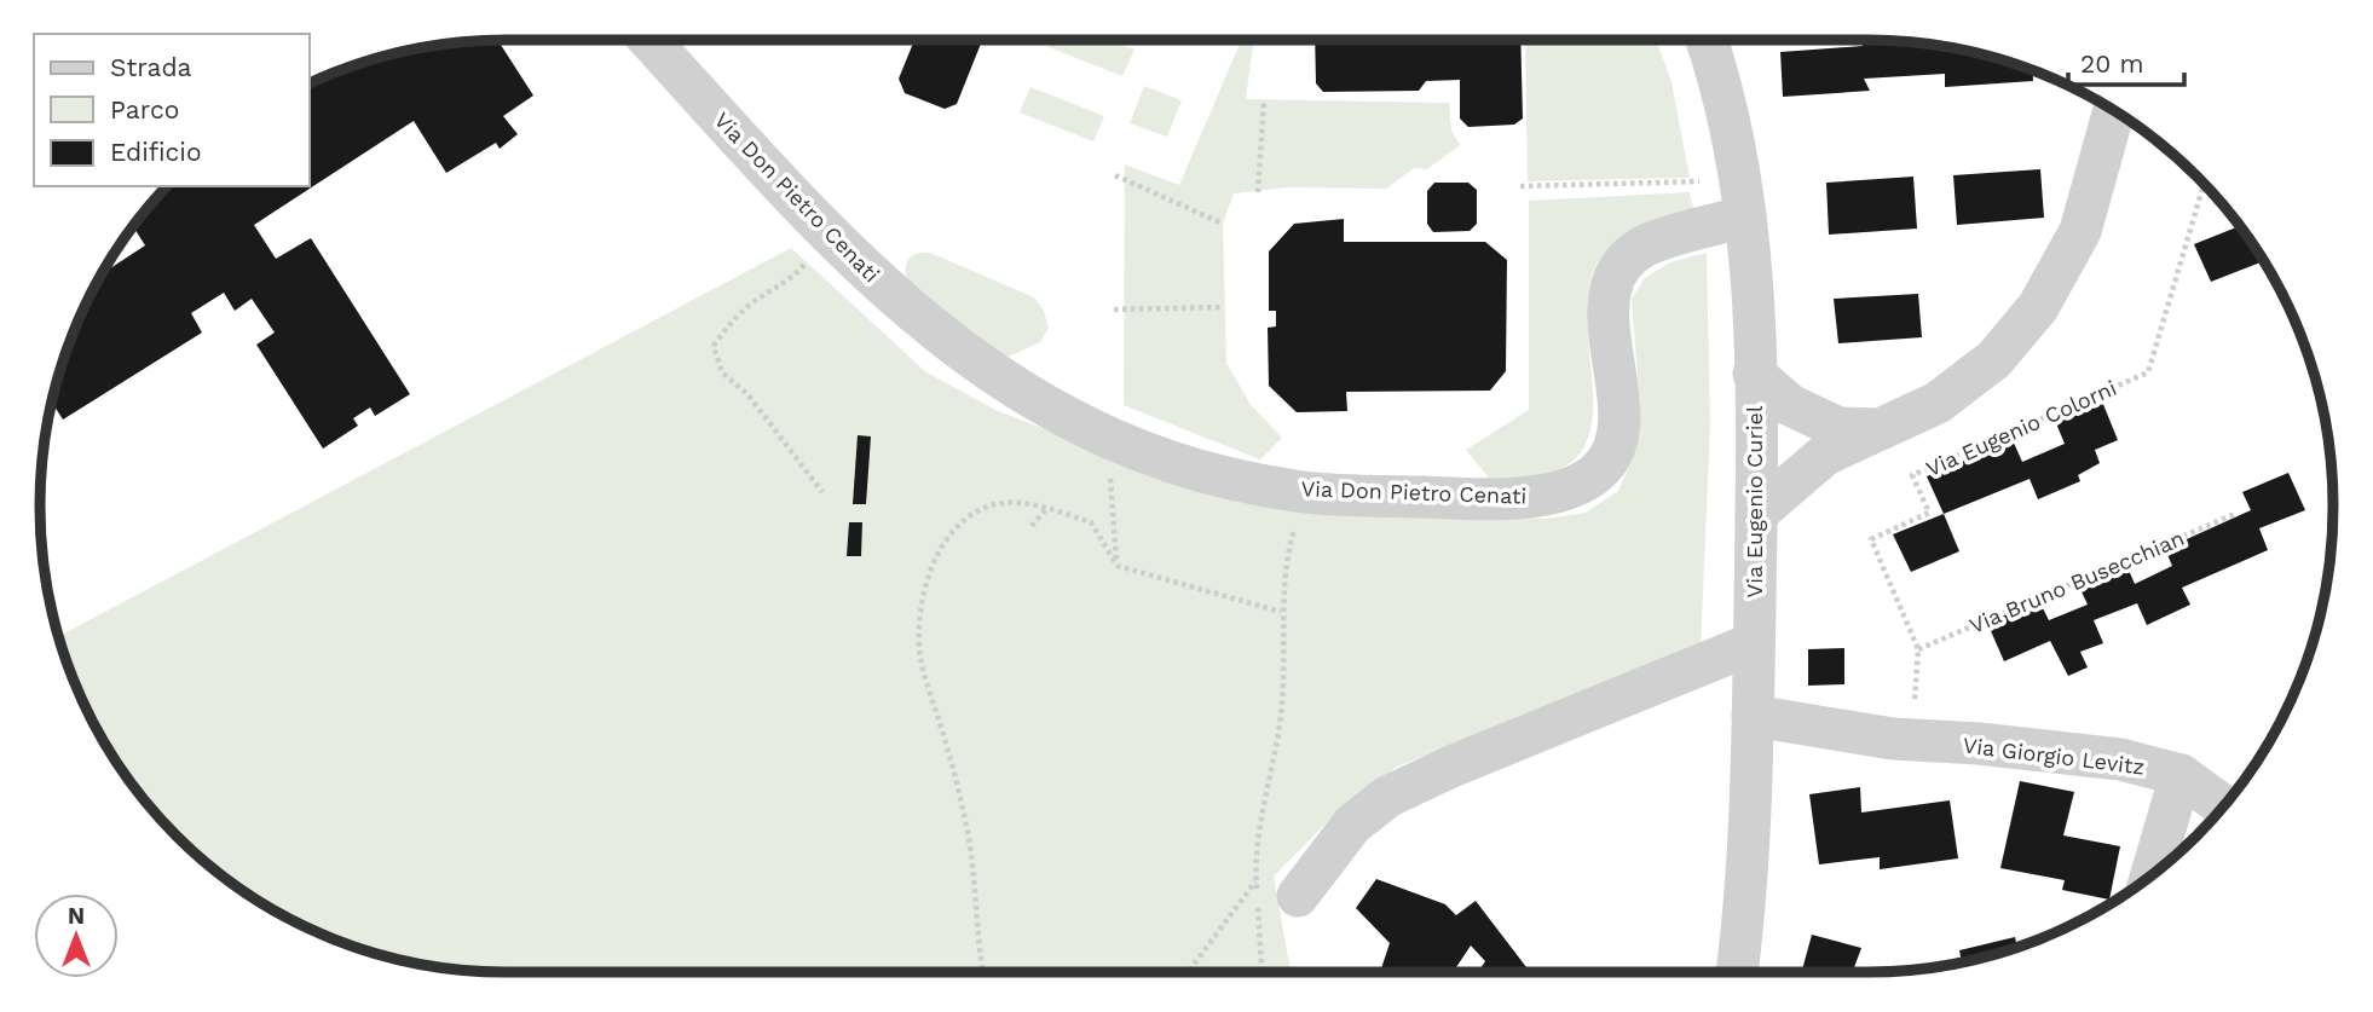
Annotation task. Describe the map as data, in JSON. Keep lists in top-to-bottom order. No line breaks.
{"streets":{"street":["Via Don Pietro Cenati","Via Eugenio Curiel","Via Giorgio Levitz"],"path":["Via Eugenio Colorni","Via Bruno Busecchian"]},"crossings":[["Via Don Pietro Cenati","Via Eugenio Curiel"],["Via Eugenio Colorni","Via Bruno Busecchian"],["Via Eugenio Curiel","Via Giorgio Levitz"]],"legend":["Strada","Parco","Edificio"],"scale_bar":"20 m","north":"top"}
